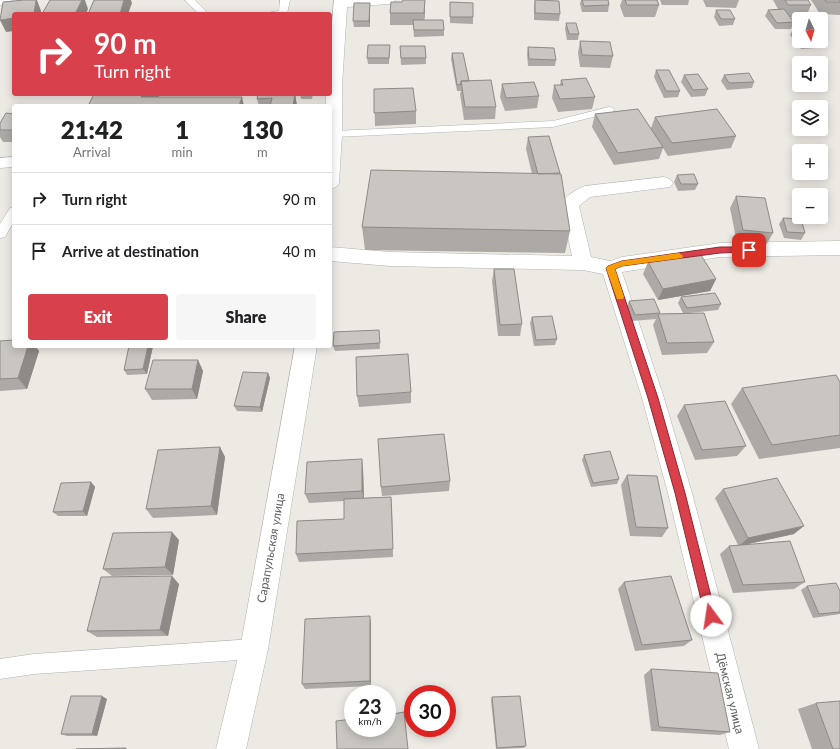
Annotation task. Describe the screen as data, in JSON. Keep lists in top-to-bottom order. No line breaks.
{"streets":{"street":["Сарапульская улица","Дёмская улица"]},"north":"bottom","page":{"map_buttons":["+","−"],"turn":["90 m","Turn right"],"eta":["21:42","Arrival","1","min","130","m"],"list":[{"name":"Turn right","value":"90 m"},{"name":"Arrive at destination","value":"40 m"}],"buttons":["Exit","Share"],"speed":"23 km/h","limit":"30"}}
